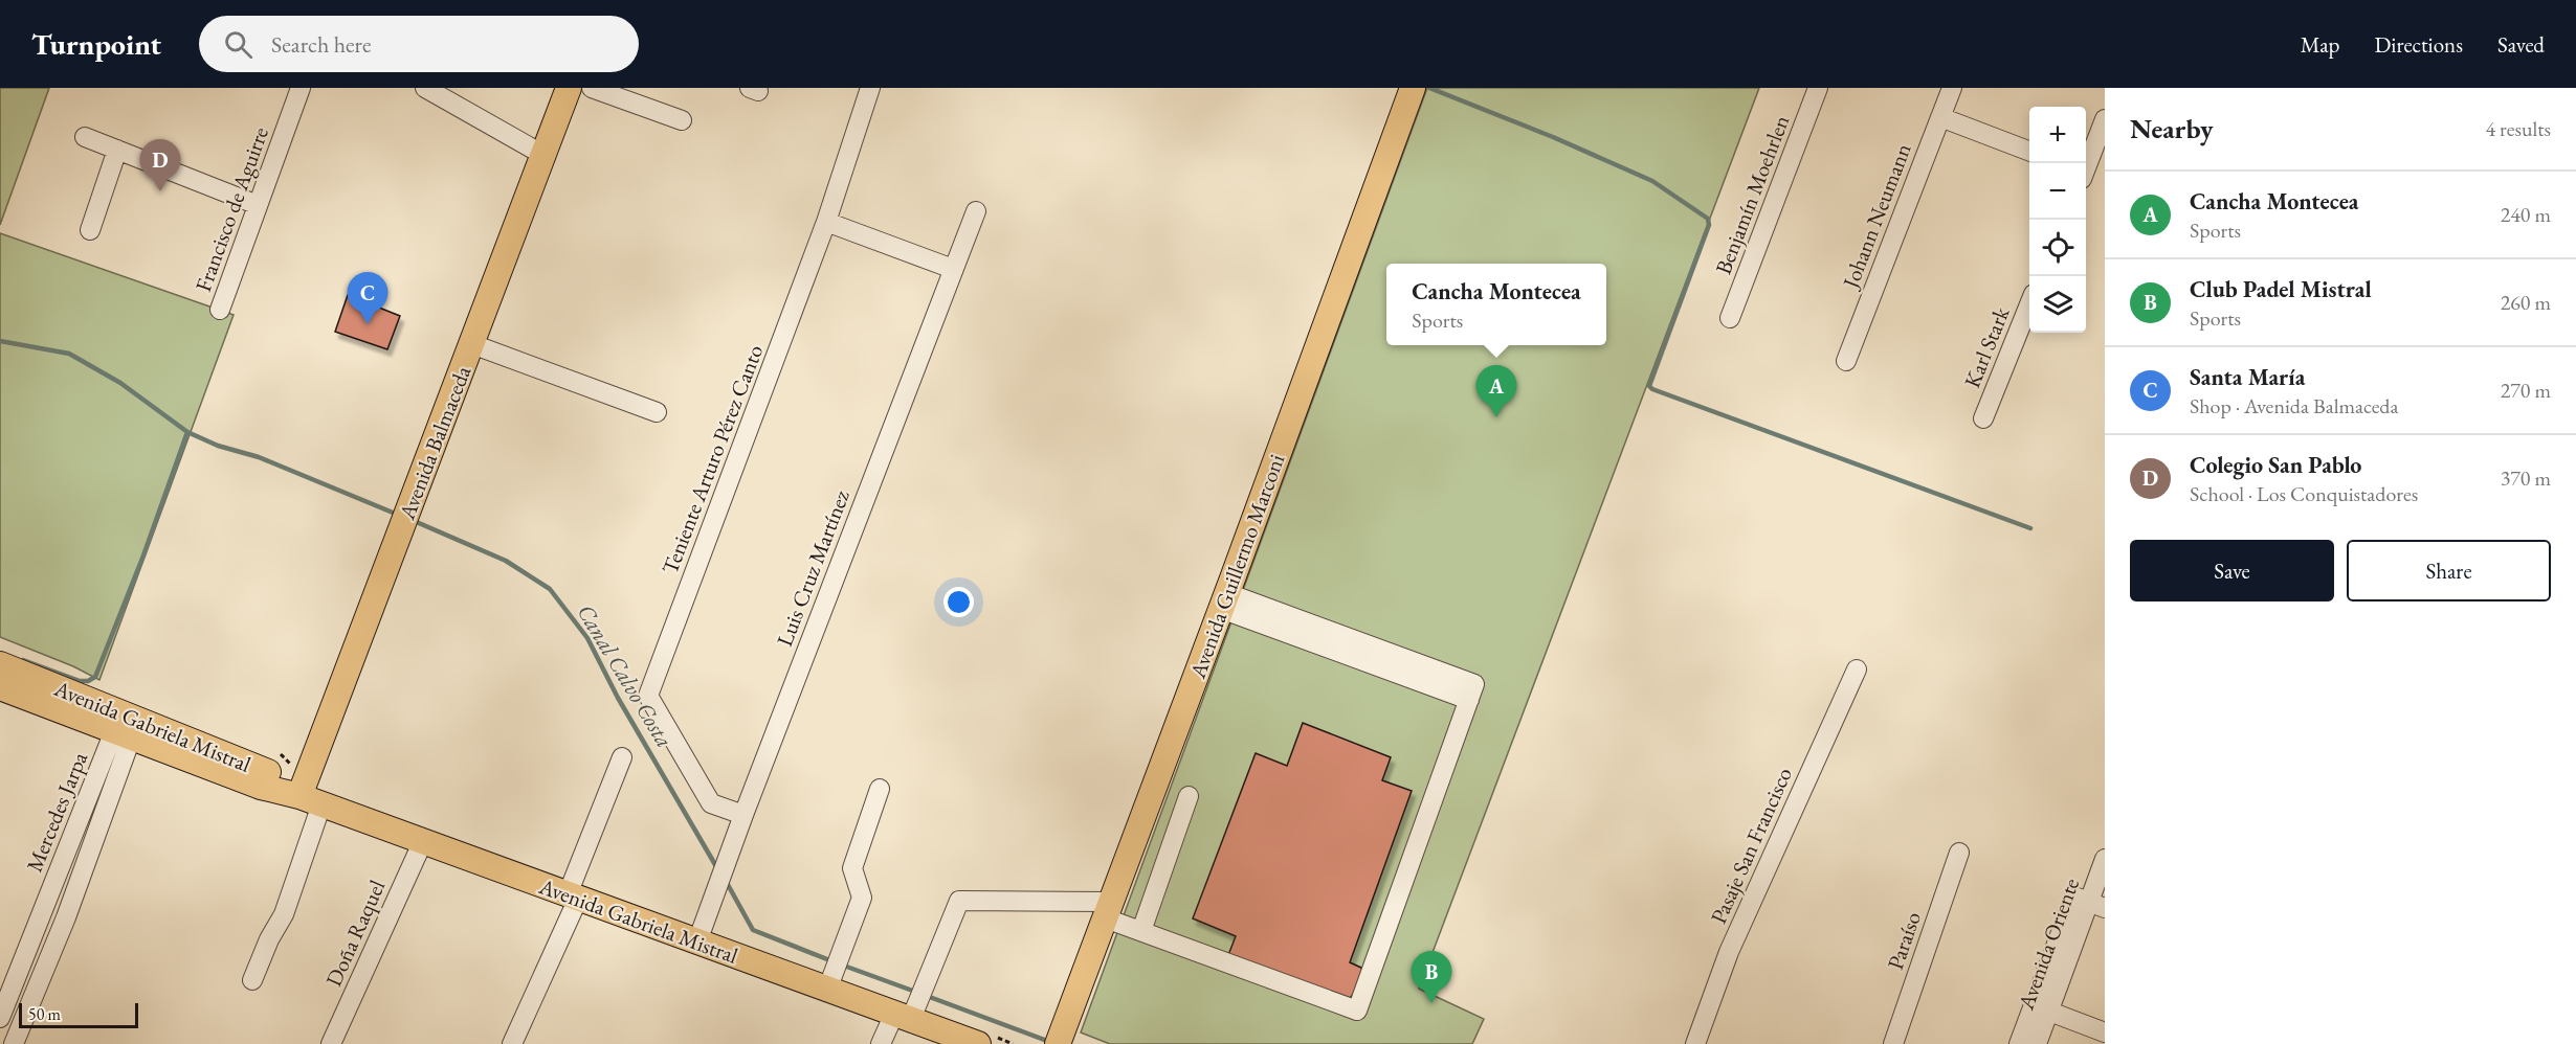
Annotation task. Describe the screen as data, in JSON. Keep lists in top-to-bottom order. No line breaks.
{"streets":{"main road":["Avenida Balmaceda","Avenida Guillermo Marconi","Avenida Gabriela Mistral"],"street":["Benjamín Moehrlen","Francisco de Aguirre","Johann Neumann","Karl Stark","Teniente Arturo Pérez Canto","Luis Cruz Martínez","Mercedes Jarpa","Pasaje San Francisco","Doña Raquel","Paraíso","Avenida Oriente"]},"crossings":[["Avenida Balmaceda","Avenida Gabriela Mistral"],["Teniente Arturo Pérez Canto","Luis Cruz Martínez"],["Luis Cruz Martínez","Avenida Gabriela Mistral"],["Avenida Gabriela Mistral","Mercedes Jarpa"],["Avenida Gabriela Mistral","Doña Raquel"]],"water":["Canal Calvo Costa"],"scale_bar":"50 m","page":{"header":"Turnpoint","search":"Search here","nav":["Map","Directions","Saved"],"heading":["Nearby","4 results"],"map_buttons":["+","−"],"pins":["D","C","A","B"],"list":[{"mark":"A","name":"Cancha Montecea","note":"Sports","value":"240 m"},{"mark":"B","name":"Club Padel Mistral","note":"Sports","value":"260 m"},{"mark":"C","name":"Santa María","note":"Shop · Avenida Balmaceda","value":"270 m"},{"mark":"D","name":"Colegio San Pablo","note":"School · Los Conquistadores","value":"370 m"}],"popup":["Cancha Montecea","Sports"],"buttons":["Save","Share"],"scale":"50 m"}}
